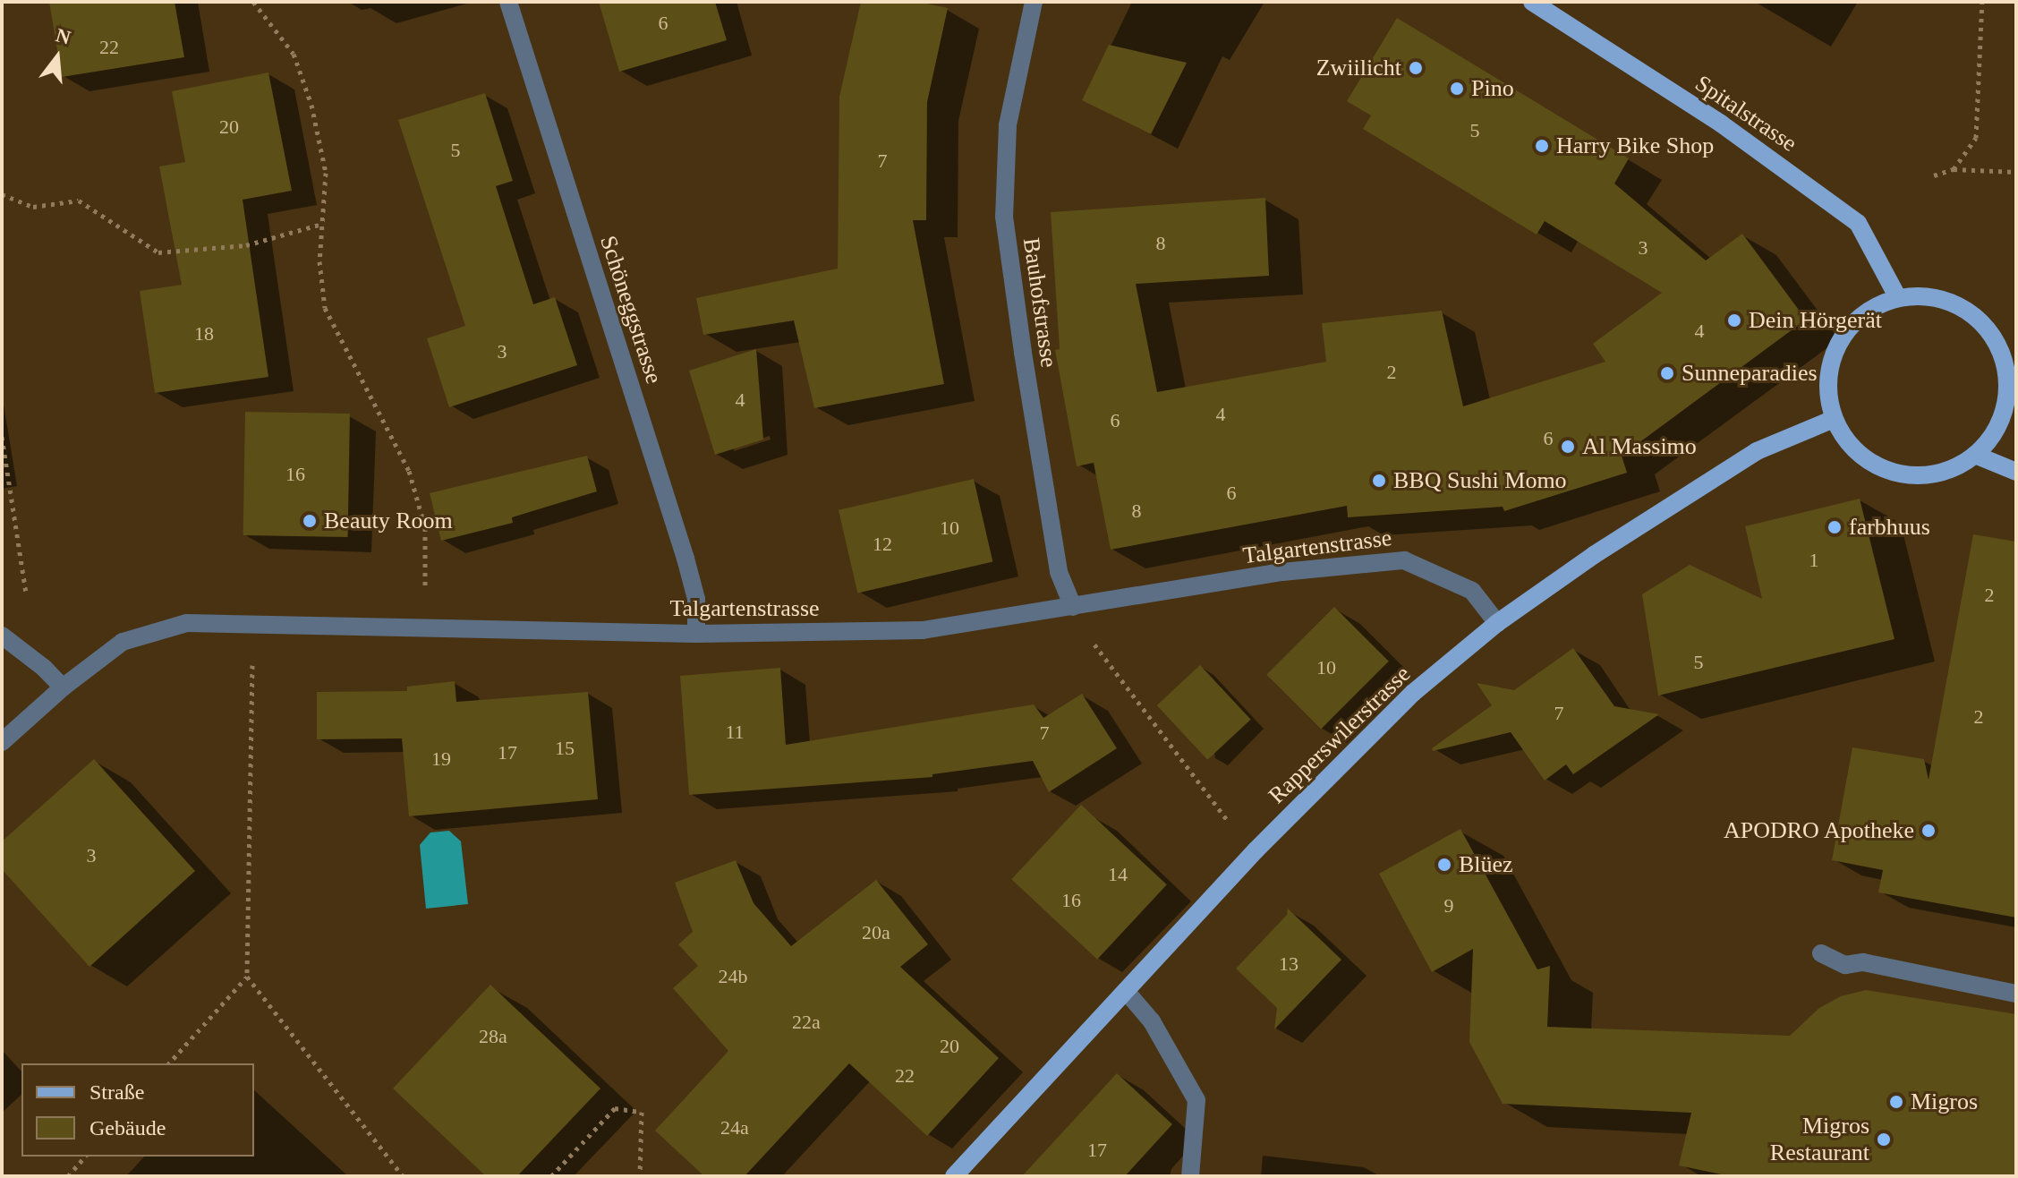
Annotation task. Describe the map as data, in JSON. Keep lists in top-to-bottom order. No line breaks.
{"streets":{"main road":["Spitalstrasse","Rapperswilerstrasse"],"street":["Bauhofstrasse","Schöneggstrasse","Talgartenstrasse"]},"crossings":[["Spitalstrasse","Rapperswilerstrasse"],["Bauhofstrasse","Talgartenstrasse"],["Schöneggstrasse","Talgartenstrasse"],["Talgartenstrasse","Rapperswilerstrasse"]],"places":["Zwiilicht","Pino","Harry Bike Shop","Dein Hörgerät","Sunneparadies","Al Massimo","BBQ Sushi Momo","Beauty Room","farbhuus","APODRO Apotheke","Blüez","Migros","Migros Restaurant"],"house_numbers":["6","22","20","5","5","7","8","3","4","18","3","2","4","4","6","6","16","6","8","10","12","1","2","5","10","7","2","11","7","15","17","19","3","14","16","9","20a","13","24b","22a","28a","20","22","24a","17"],"legend":["Straße","Gebäude"],"north":"top"}
